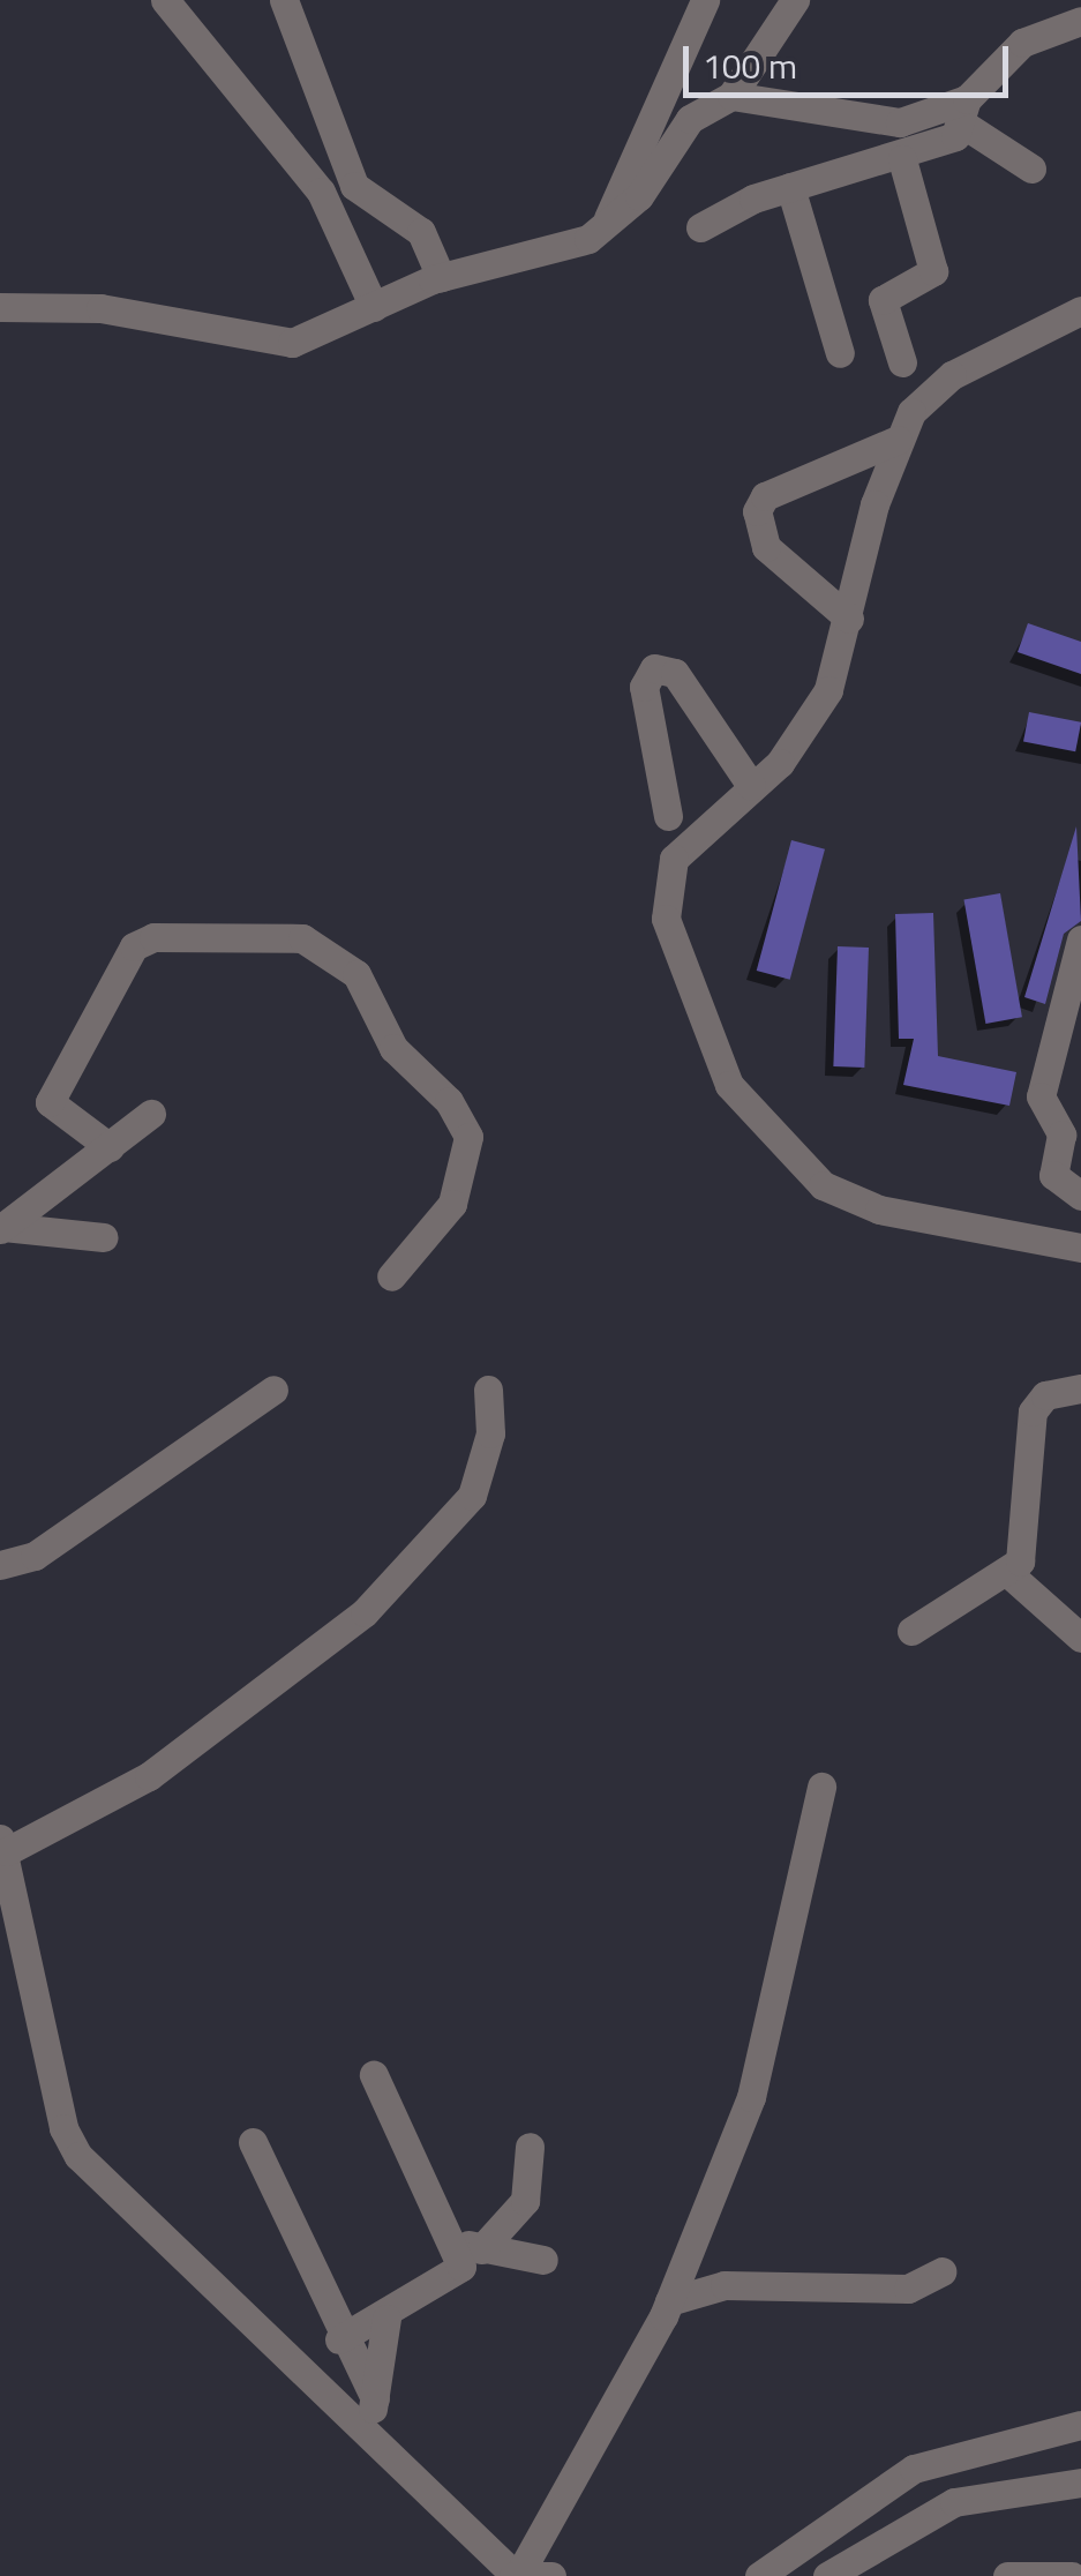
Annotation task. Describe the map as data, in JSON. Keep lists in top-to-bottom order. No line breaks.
{"scale_bar":"100 m"}
